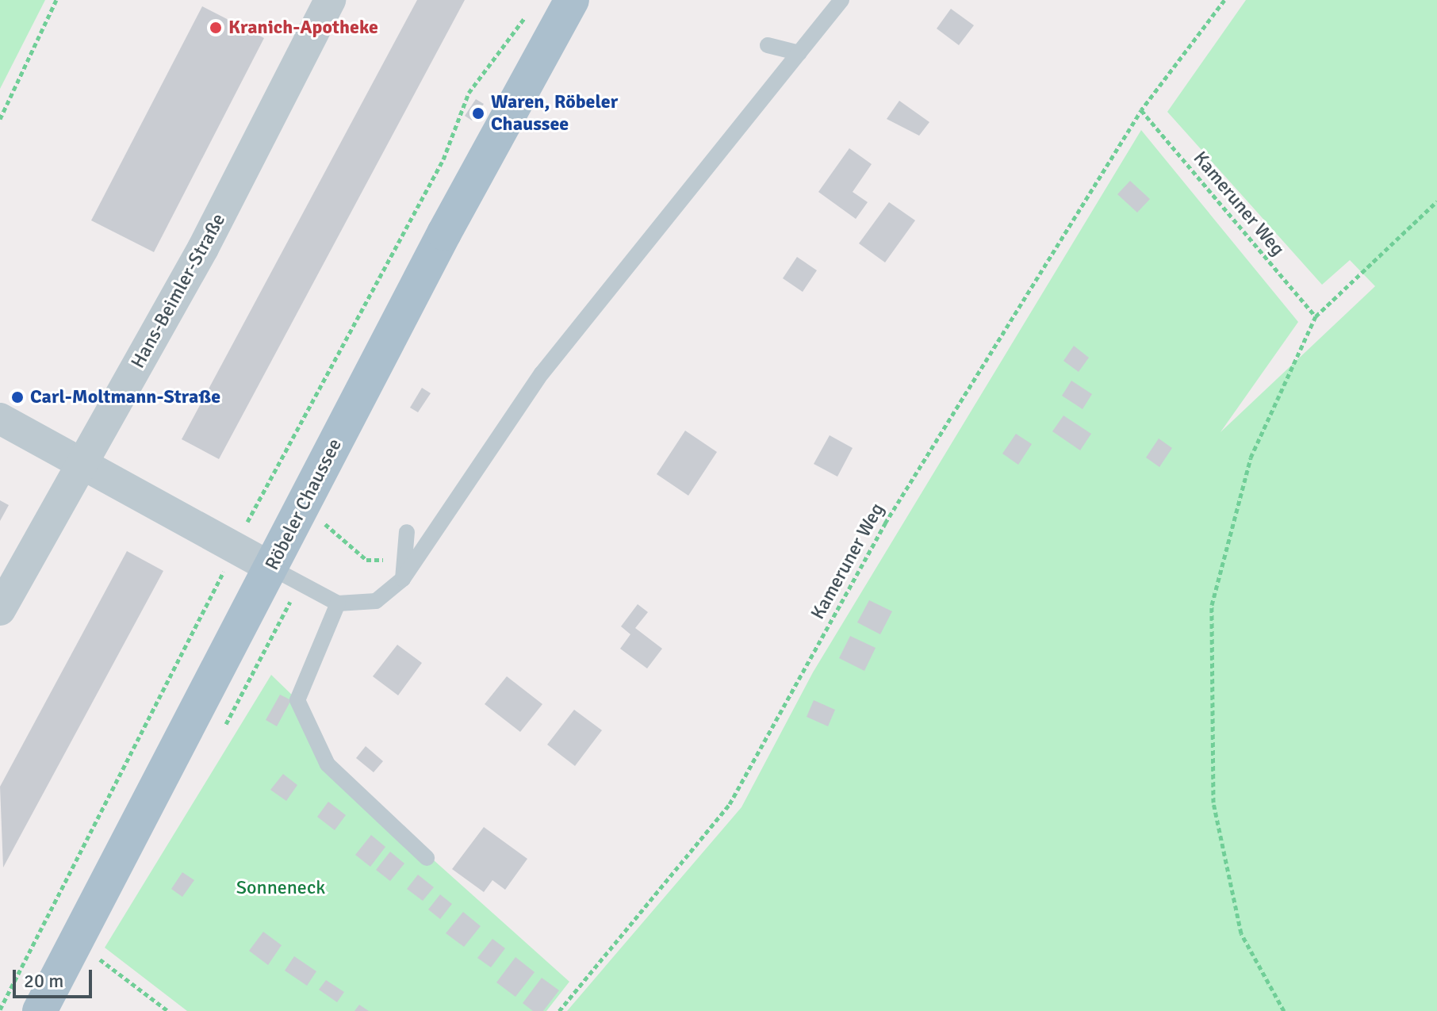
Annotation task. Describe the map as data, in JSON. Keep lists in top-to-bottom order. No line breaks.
{"streets":{"main road":["Röbeler Chaussee"],"street":["Hans-Beimler-Straße"],"path":["Kameruner Weg"]},"parks":["Sonneneck"],"places":["Kranich-Apotheke","Waren, Röbeler Chaussee","Carl-Moltmann-Straße"],"scale_bar":"20 m"}
